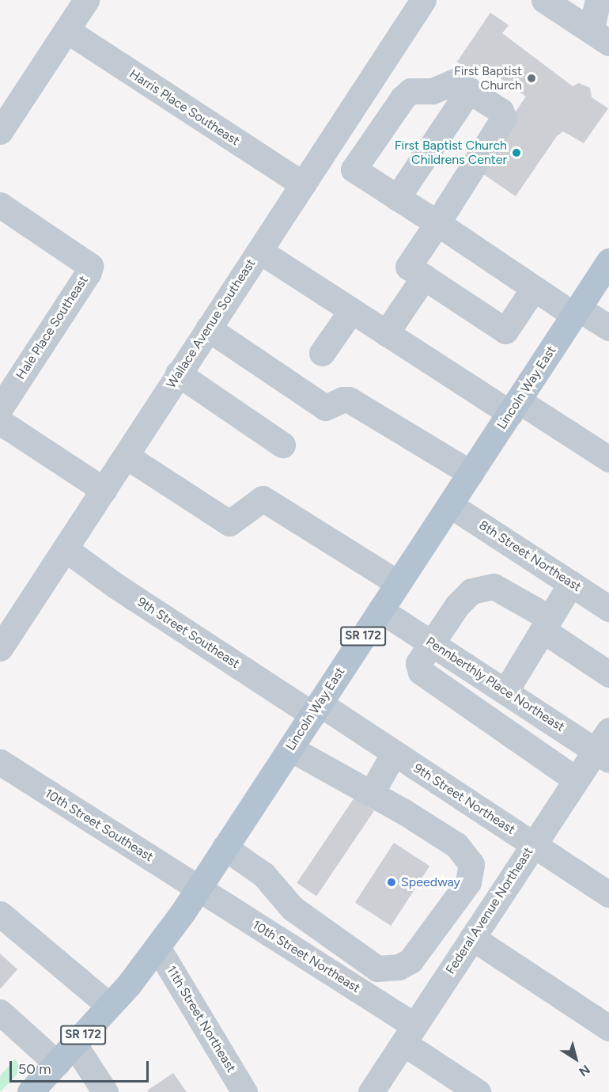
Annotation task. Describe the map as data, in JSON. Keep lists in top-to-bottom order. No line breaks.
{"streets":{"main road":["Lincoln Way East","SR 172"],"street":["Harris Place Southeast","Wallace Avenue Southeast","Hale Place Southeast","8th Street Northeast","9th Street Southeast","Pennberthly Place Northeast","9th Street Northeast","10th Street Southeast","Federal Avenue Northeast","10th Street Northeast","11th Street Northeast"]},"crossings":[["Harris Place Southeast","Wallace Avenue Southeast"],["Wallace Avenue Southeast","9th Street Southeast"],["Lincoln Way East","8th Street Northeast"],["Lincoln Way East","9th Street Southeast"],["Lincoln Way East","Pennberthly Place Northeast"],["Lincoln Way East","9th Street Northeast"],["Lincoln Way East","10th Street Southeast"],["Lincoln Way East","10th Street Northeast"],["Lincoln Way East","11th Street Northeast"],["9th Street Southeast","9th Street Northeast"],["Pennberthly Place Northeast","Federal Avenue Northeast"],["9th Street Northeast","Federal Avenue Northeast"],["10th Street Southeast","10th Street Northeast"],["Federal Avenue Northeast","10th Street Northeast"]],"places":["First Baptist Church","First Baptist Church Childrens Center","Speedway"],"scale_bar":"50 m","north":"bottom right"}
